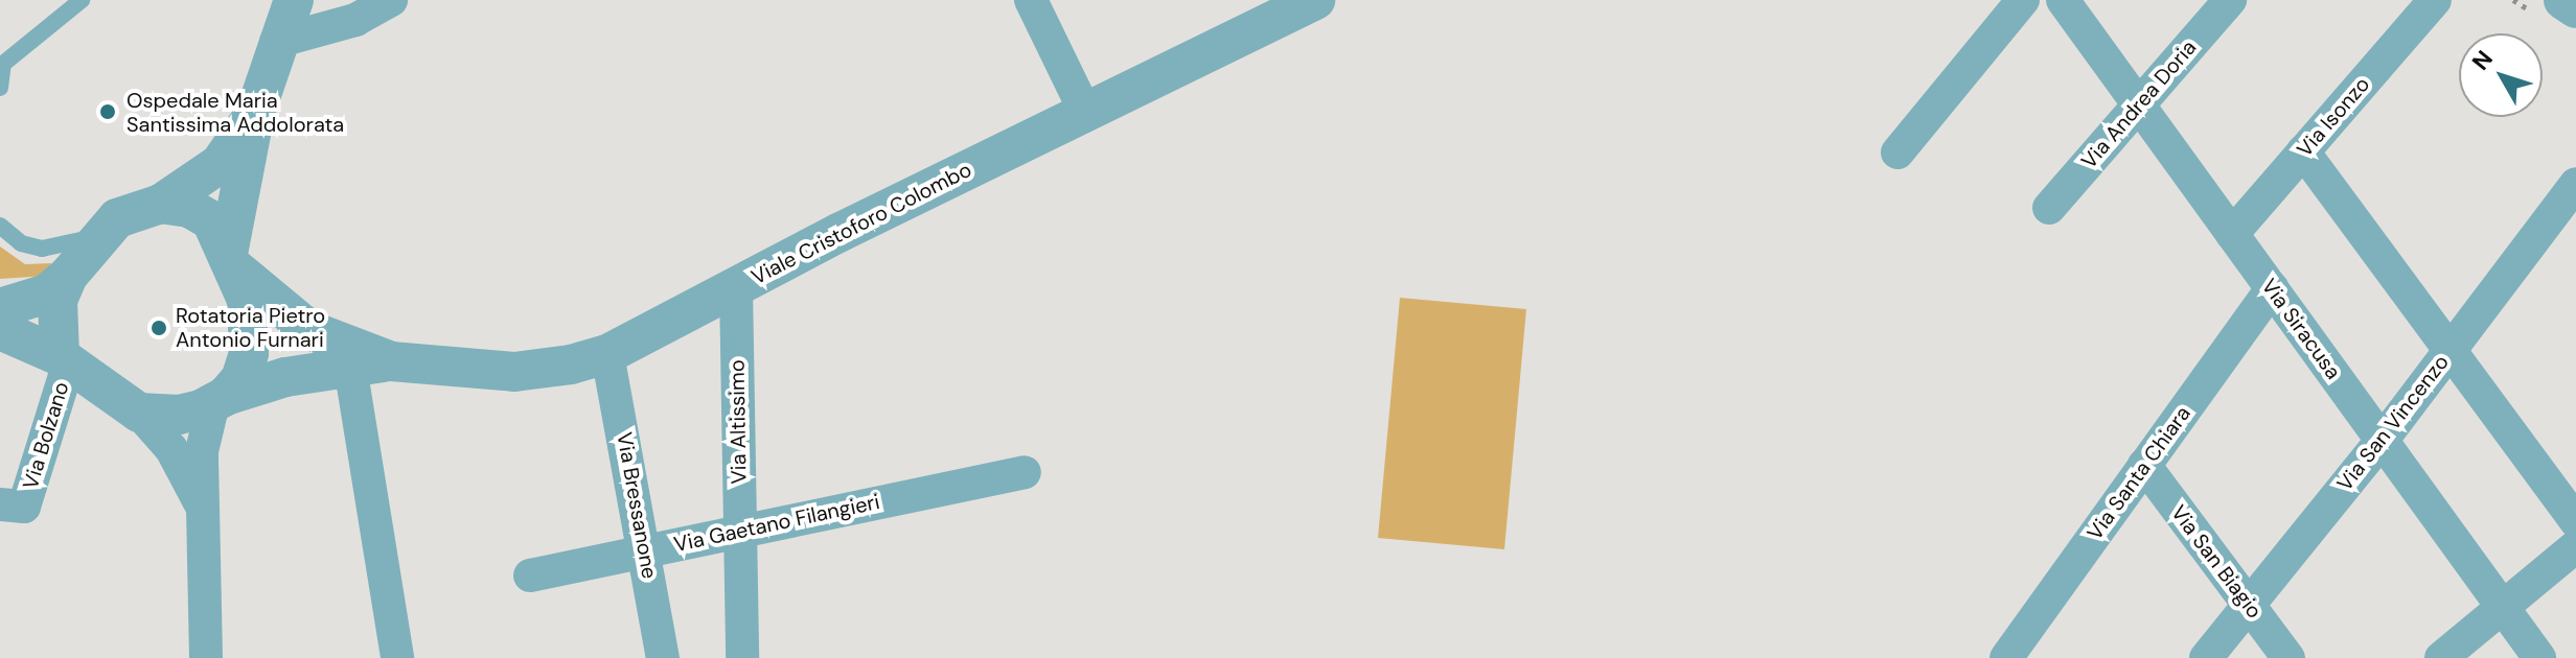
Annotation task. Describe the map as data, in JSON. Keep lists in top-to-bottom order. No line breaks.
{"streets":{"street":["Via Andrea Doria","Via Isonzo","Viale Cristoforo Colombo","Via Siracusa","Via Altissimo","Via San Vincenzo","Via Bolzano","Via Santa Chiara","Via Bressanone","Via Gaetano Filangieri","Via San Biagio"]},"crossings":[["Via Andrea Doria","Via Siracusa"],["Via Isonzo","Via Siracusa"],["Viale Cristoforo Colombo","Via Altissimo"],["Viale Cristoforo Colombo","Via Bressanone"],["Via Siracusa","Via San Vincenzo"],["Via Siracusa","Via Santa Chiara"],["Via Altissimo","Via Gaetano Filangieri"],["Via San Vincenzo","Via San Biagio"],["Via Santa Chiara","Via San Biagio"],["Via Bressanone","Via Gaetano Filangieri"]],"places":["Ospedale Maria Santissima Addolorata","Rotatoria Pietro Antonio Furnari"],"north":"top left"}
